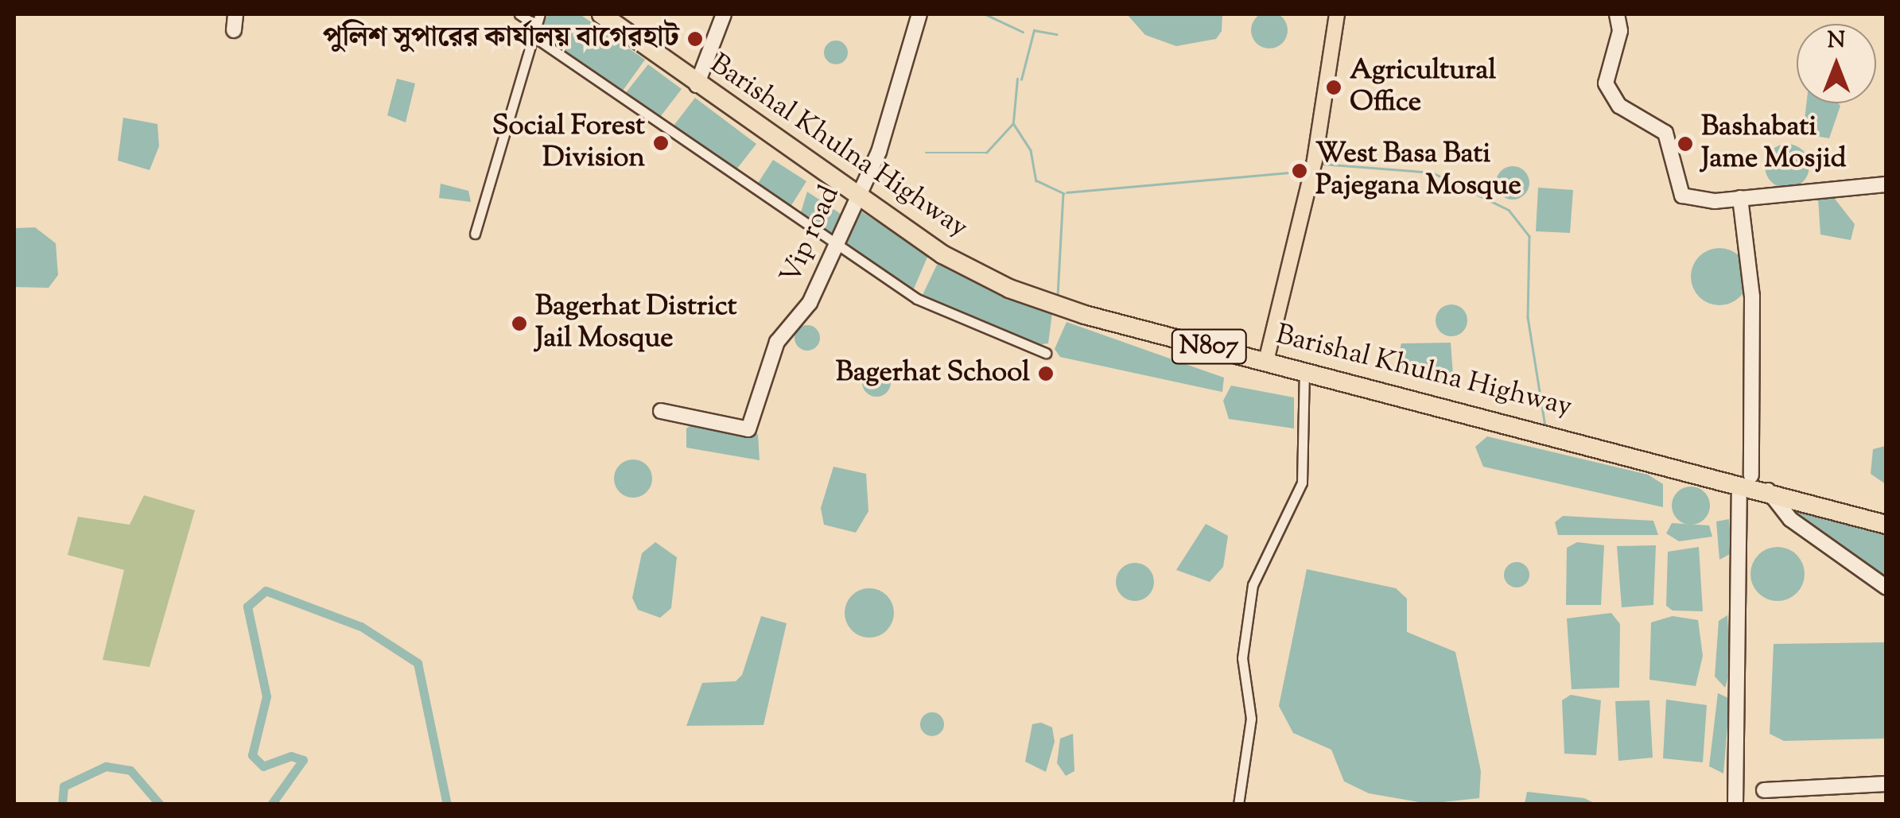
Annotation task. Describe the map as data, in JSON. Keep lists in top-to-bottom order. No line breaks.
{"streets":{"highway":["Barishal Khulna Highway","N807"],"street":["Vip road"]},"crossings":[["Barishal Khulna Highway","Vip road"]],"places":["পুলিশ সুপারের কার্যালয় বাগেরহাট","Agricultural Office","Social Forest Division","Bashabati Jame Mosjid","West Basa Bati Pajegana Mosque","Bagerhat District Jail Mosque","Bagerhat School"],"north":"top"}
